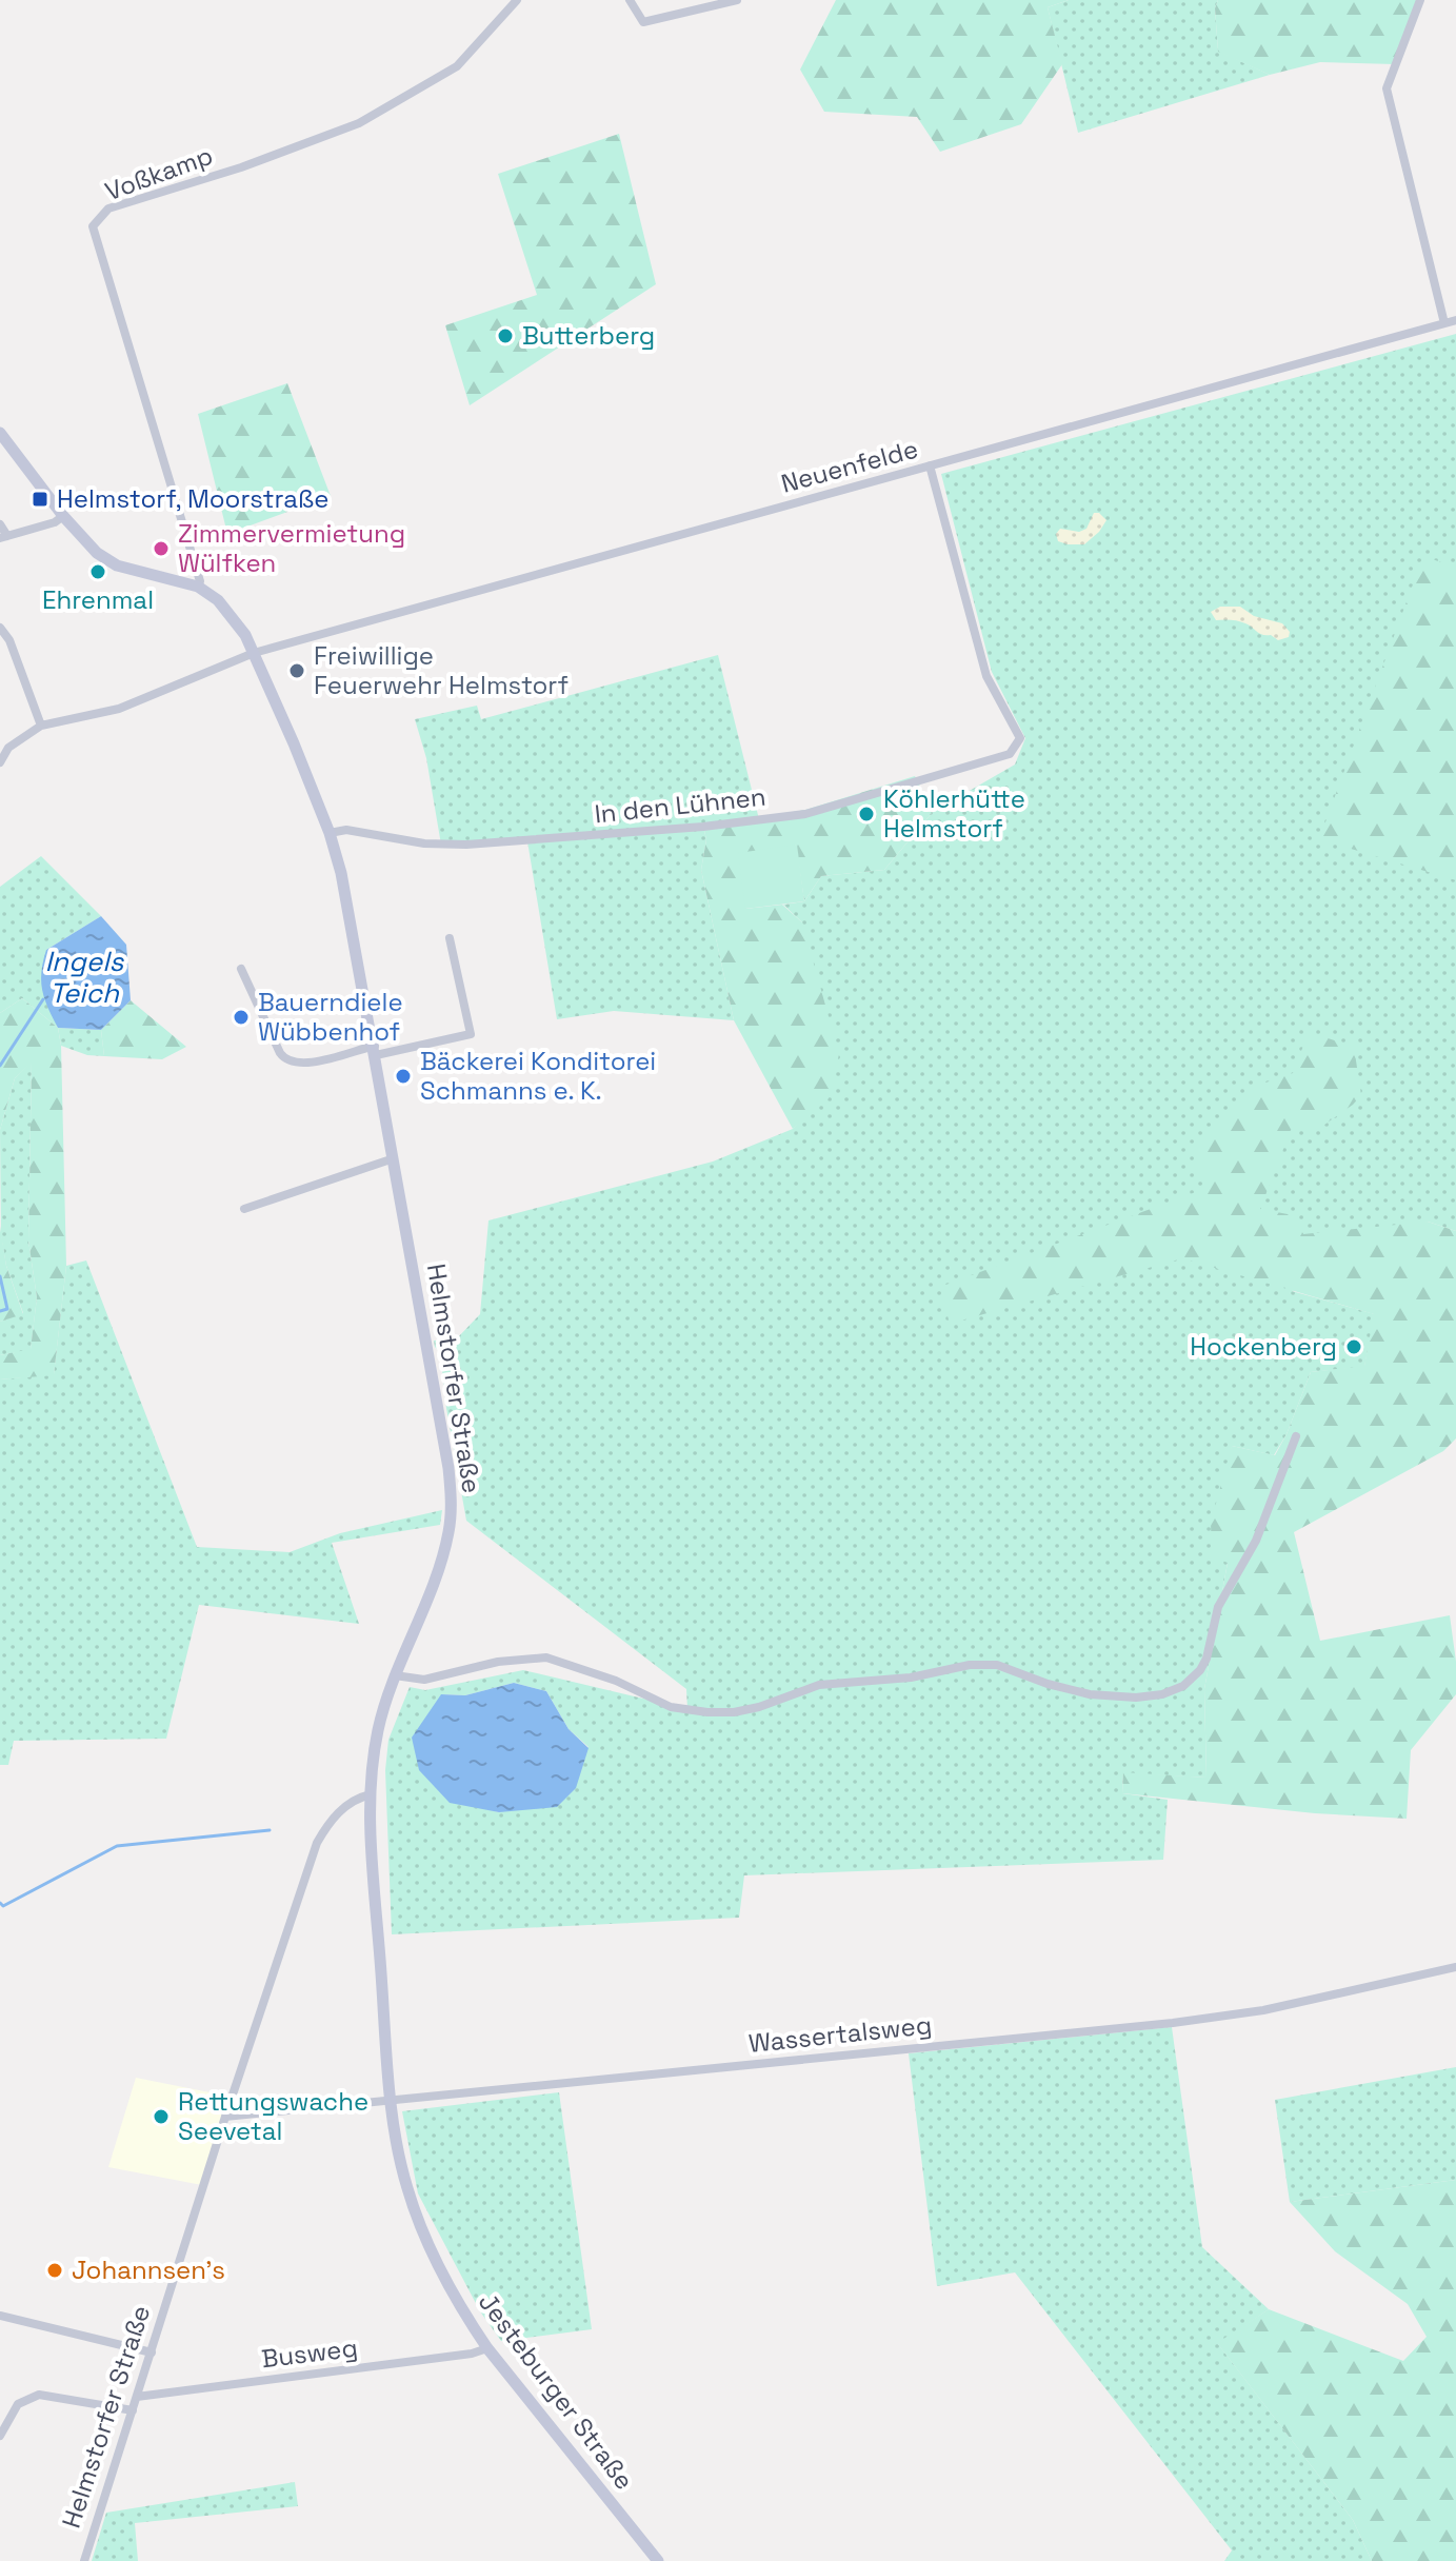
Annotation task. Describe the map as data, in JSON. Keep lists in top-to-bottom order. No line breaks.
{"streets":{"main road":["Helmstorfer Straße","Jesteburger Straße"],"street":["Voßkamp","Neuenfelde","In den Lühnen","Wassertalsweg","Busweg"]},"crossings":[["Voßkamp","Helmstorfer Straße"],["Neuenfelde","In den Lühnen"],["Neuenfelde","Helmstorfer Straße"],["In den Lühnen","Helmstorfer Straße"],["Helmstorfer Straße","Wassertalsweg"],["Helmstorfer Straße","Busweg"],["Helmstorfer Straße","Jesteburger Straße"],["Wassertalsweg","Jesteburger Straße"],["Busweg","Jesteburger Straße"]],"water":["Ingels Teich"],"places":{"other":["Butterberg","Zimmervermietung Wülfken","Ehrenmal","Freiwillige Feuerwehr Helmstorf","Köhlerhütte Helmstorf","Bauerndiele Wübbenhof","Bäckerei Konditorei Schmanns e. K.","Hockenberg","Rettungswache Seevetal","Johannsen's"],"transit":["Helmstorf, Moorstraße"]}}
